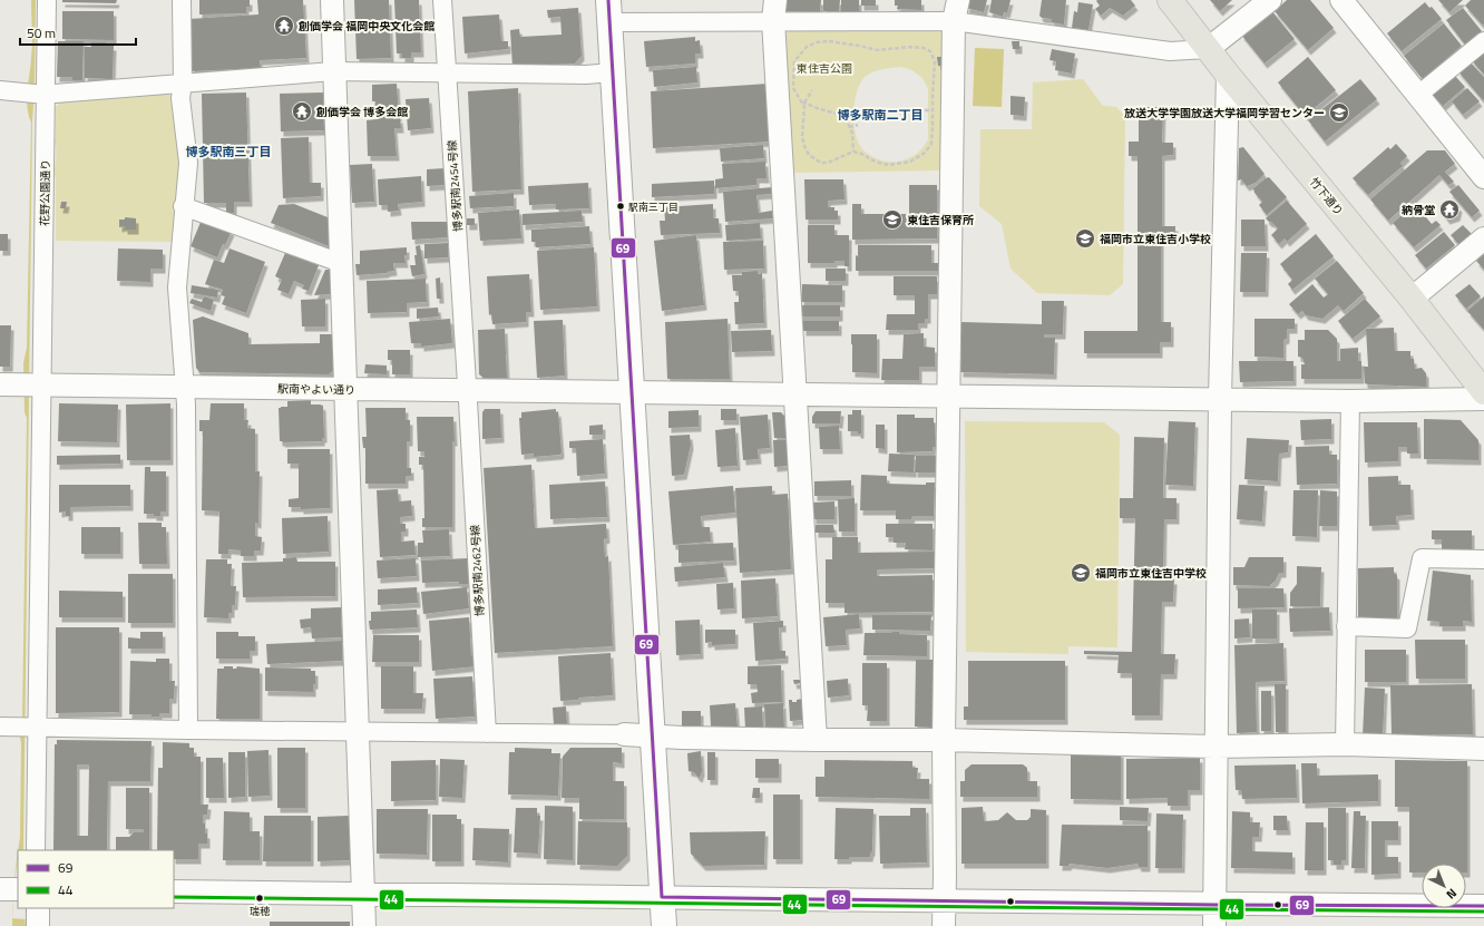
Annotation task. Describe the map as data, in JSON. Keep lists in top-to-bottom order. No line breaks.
{"streets":{"highway":["竹下通り"],"street":["博多駅南2454号線","花野公園通り","駅南やよい通り","博多駅南2462号線"]},"crossings":[["博多駅南2454号線","駅南やよい通り"],["博多駅南2454号線","博多駅南2462号線"],["花野公園通り","駅南やよい通り"],["駅南やよい通り","博多駅南2462号線"]],"districts":["博多駅南二丁目","博多駅南三丁目"],"parks":["東住吉公園"],"places":{"temple":["創価学会 福岡中央文化会館","創価学会 博多会館","納骨堂"],"school or university":["放送大学学園放送大学福岡学習センター","東住吉保育所","福岡市立東住吉小学校","福岡市立東住吉中学校"],"other":["駅南三丁目","瑞穂"]},"lines":["transit line 69","transit line 44"],"legend":["69","44"],"scale_bar":"50 m","north":"bottom right"}
